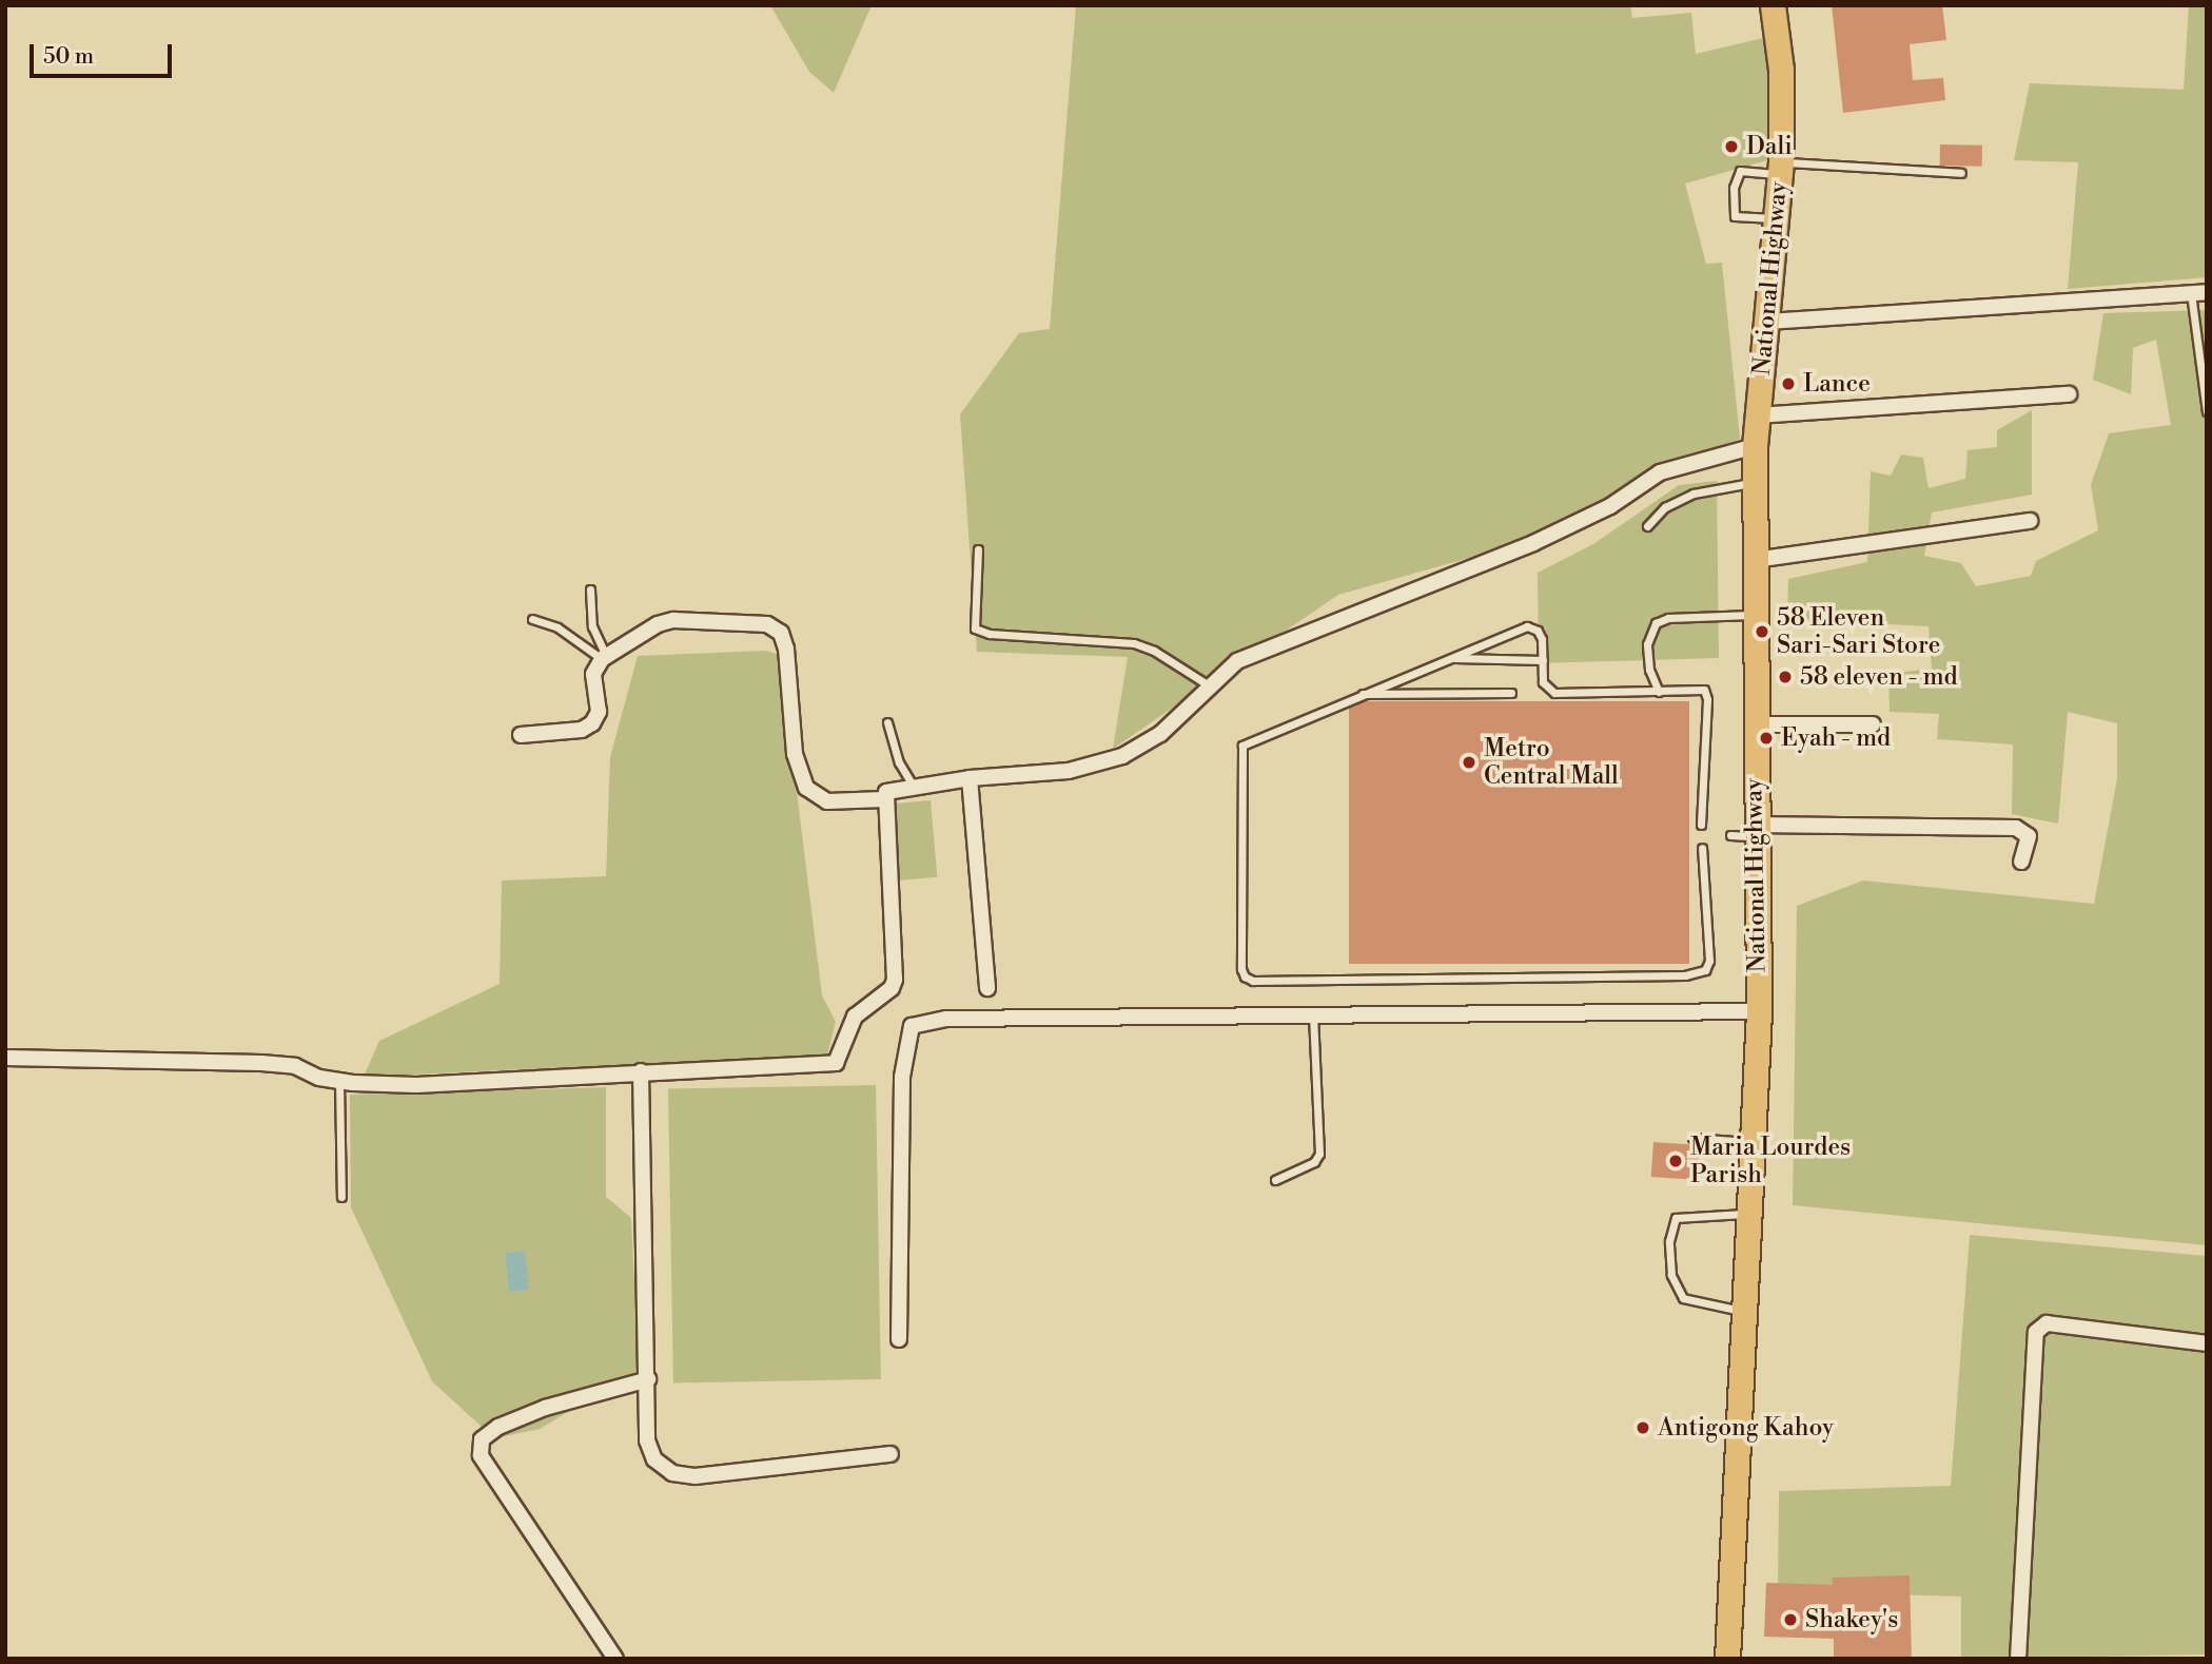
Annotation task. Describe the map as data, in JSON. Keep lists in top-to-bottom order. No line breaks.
{"streets":{"main road":["National Highway"]},"places":["Dali","Lance","58 Eleven Sari-Sari Store","58 eleven - md","Eyah - md","Metro Central Mall","Maria Lourdes Parish","Antigong Kahoy","Shakey's"],"scale_bar":"50 m"}
